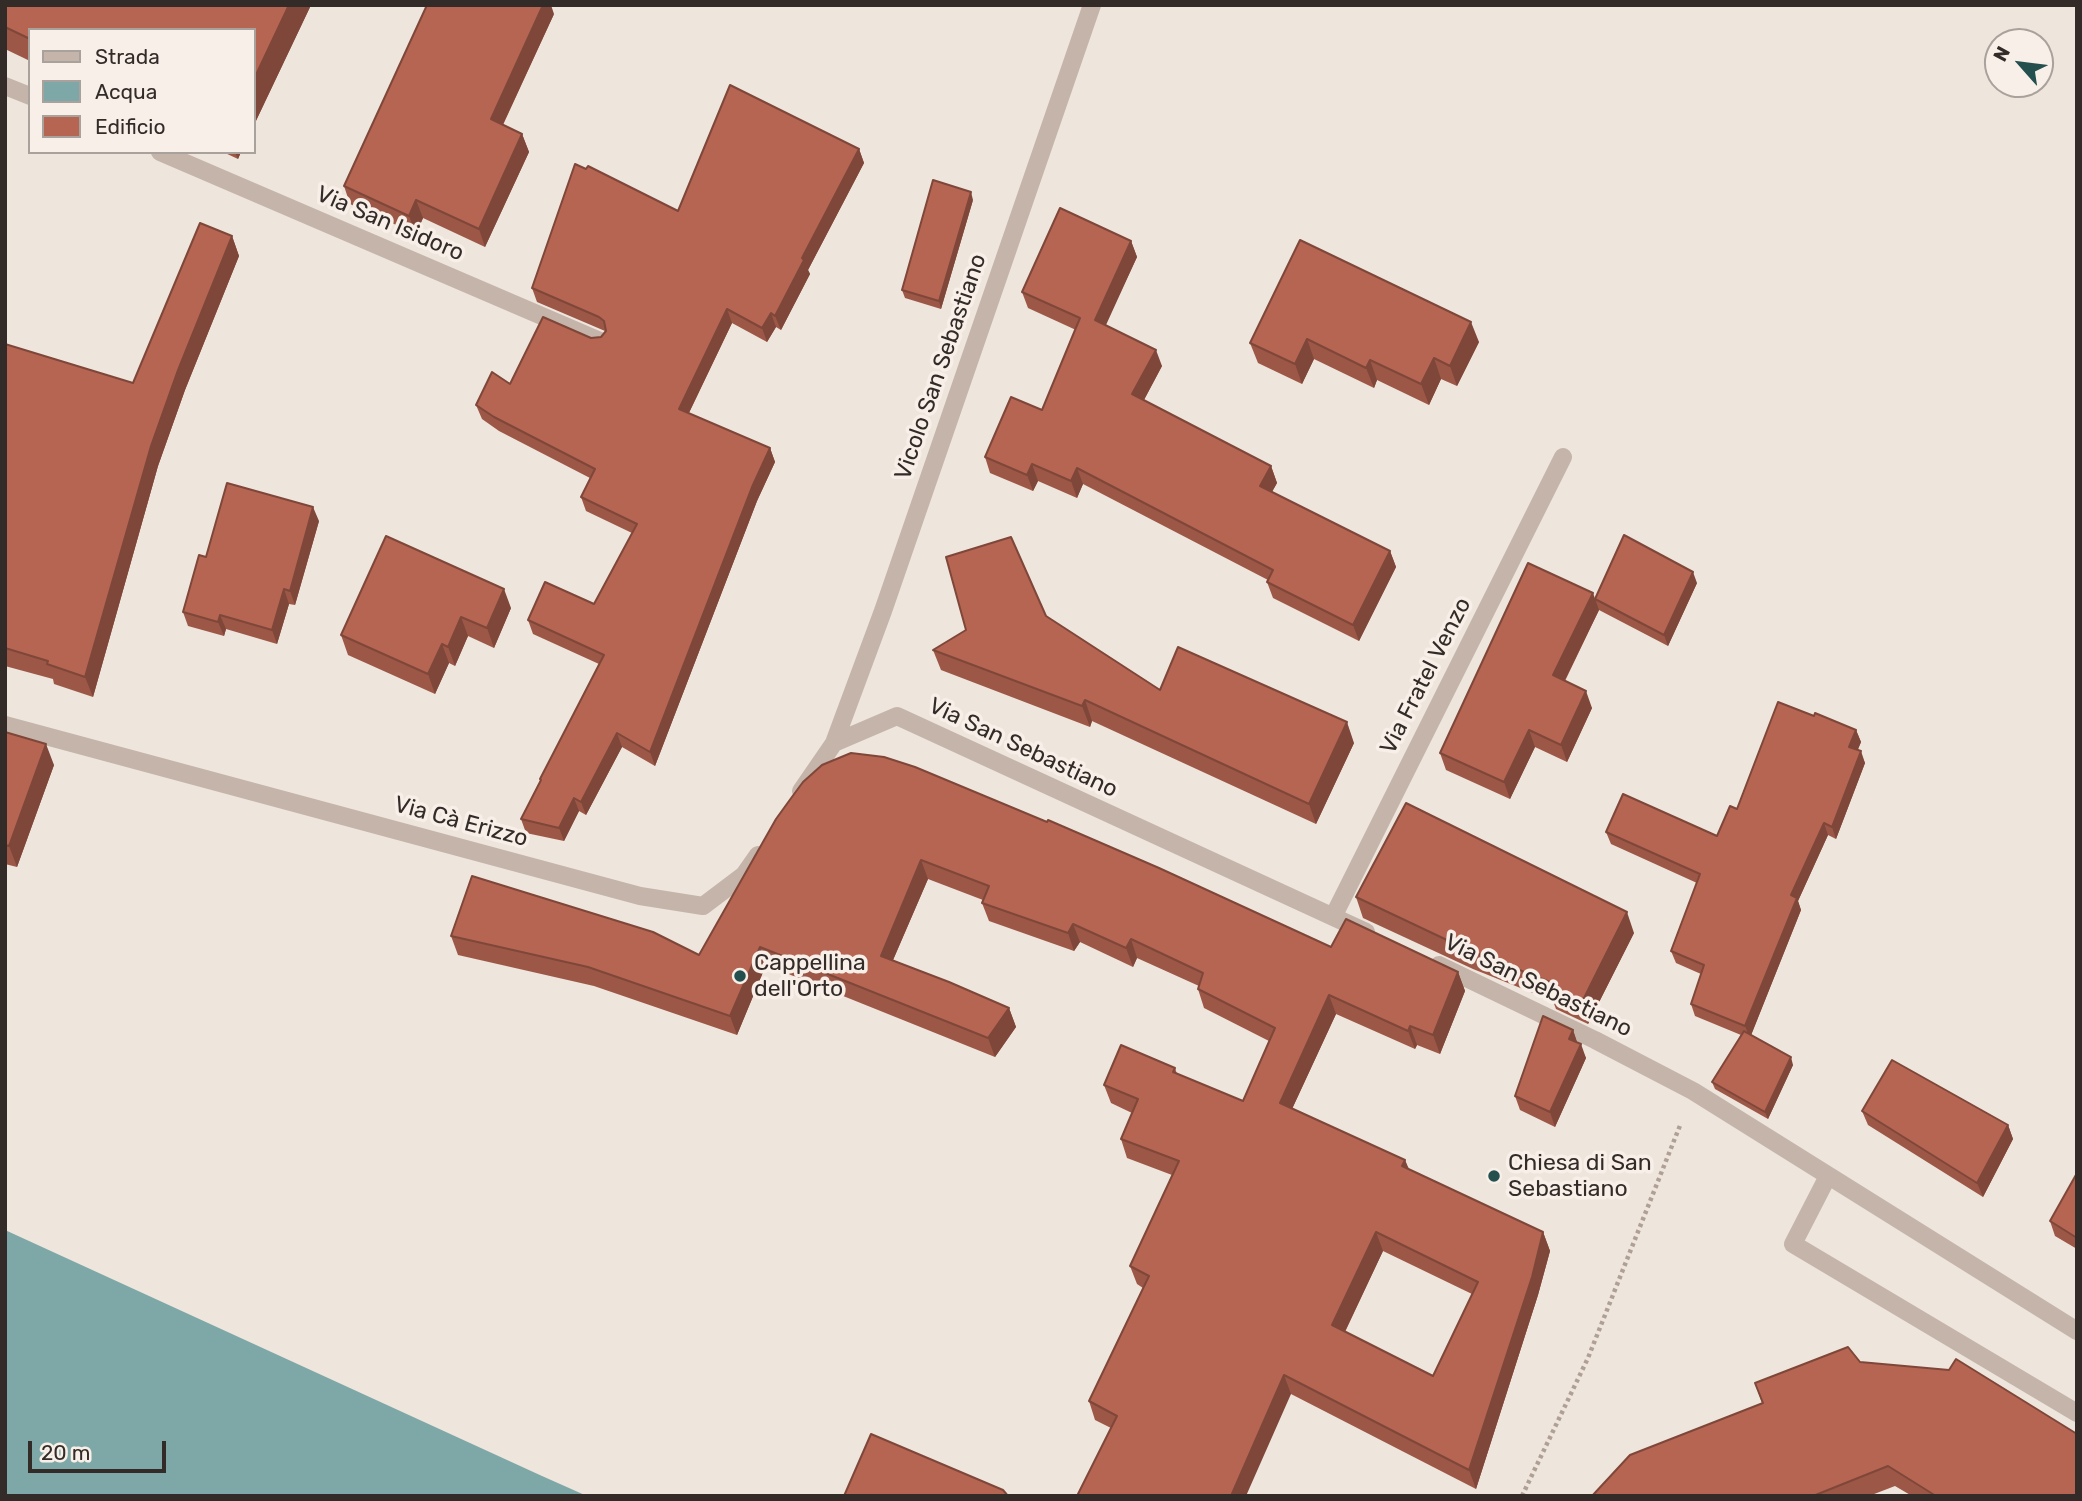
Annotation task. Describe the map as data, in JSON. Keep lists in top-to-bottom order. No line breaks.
{"streets":{"street":["Via San Isidoro","Vicolo San Sebastiano","Via Fratel Venzo","Via San Sebastiano","Via Cà Erizzo"]},"crossings":[["Vicolo San Sebastiano","Via San Sebastiano"],["Via Fratel Venzo","Via San Sebastiano"]],"places":["Cappellina dell'Orto","Chiesa di San Sebastiano"],"legend":["Strada","Acqua","Edificio"],"scale_bar":"20 m","north":"top left"}
